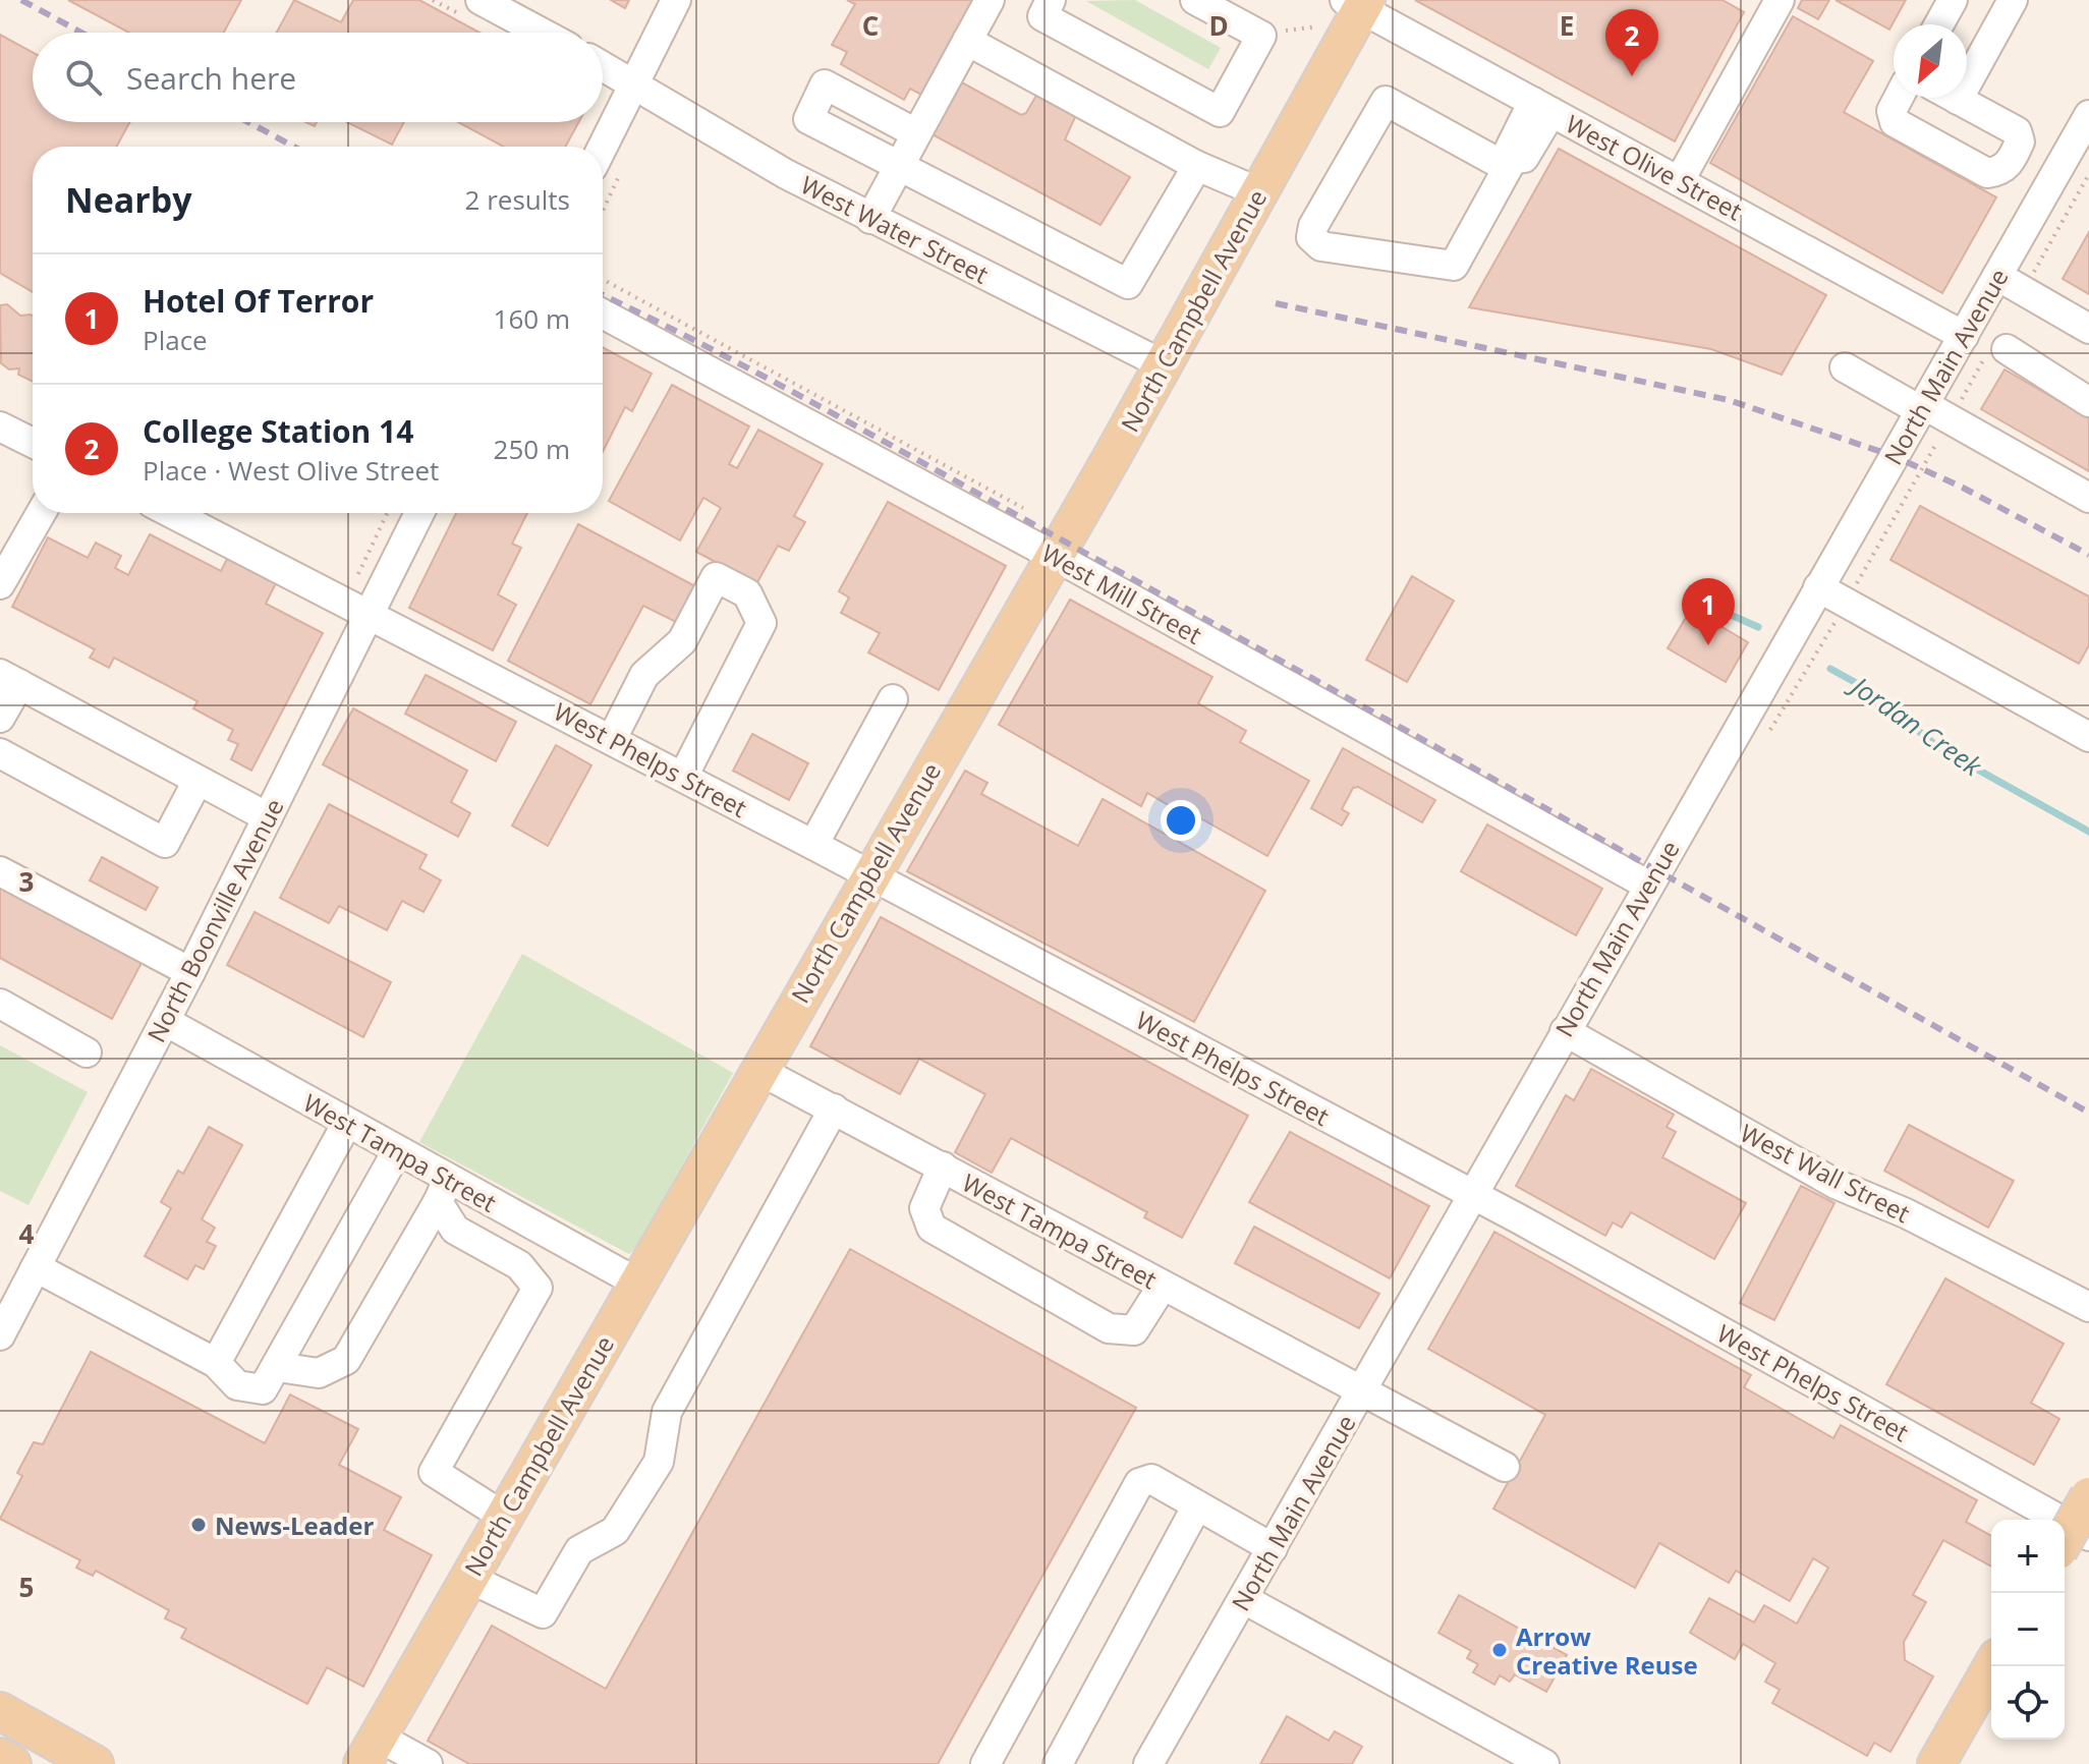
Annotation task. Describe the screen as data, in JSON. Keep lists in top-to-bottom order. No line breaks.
{"streets":{"main road":["North Campbell Avenue"],"street":["West Olive Street","West Water Street","North Main Avenue","West Mill Street","West Phelps Street","North Boonville Avenue","West Tampa Street","West Wall Street"]},"crossings":[["West Olive Street","North Campbell Avenue"],["West Olive Street","North Main Avenue"],["West Water Street","North Campbell Avenue"],["North Campbell Avenue","West Mill Street"],["North Campbell Avenue","West Phelps Street"],["North Campbell Avenue","West Tampa Street"],["North Main Avenue","West Mill Street"],["North Main Avenue","West Phelps Street"],["North Main Avenue","West Tampa Street"],["North Main Avenue","West Wall Street"],["West Phelps Street","North Boonville Avenue"],["North Boonville Avenue","West Tampa Street"]],"water":["Jordan Creek"],"places":["News-Leader","Arrow Creative Reuse"],"north":"bottom left","page":{"pins":["2","1"],"search":"Search here","heading":["Nearby","2 results"],"list":[{"mark":"1","name":"Hotel Of Terror","note":"Place","value":"160 m"},{"mark":"2","name":"College Station 14","note":"Place · West Olive Street","value":"250 m"}],"map_buttons":["+","−"]},"grid":{"columns":["C","D","E"],"rows":["3","4","5"]}}
